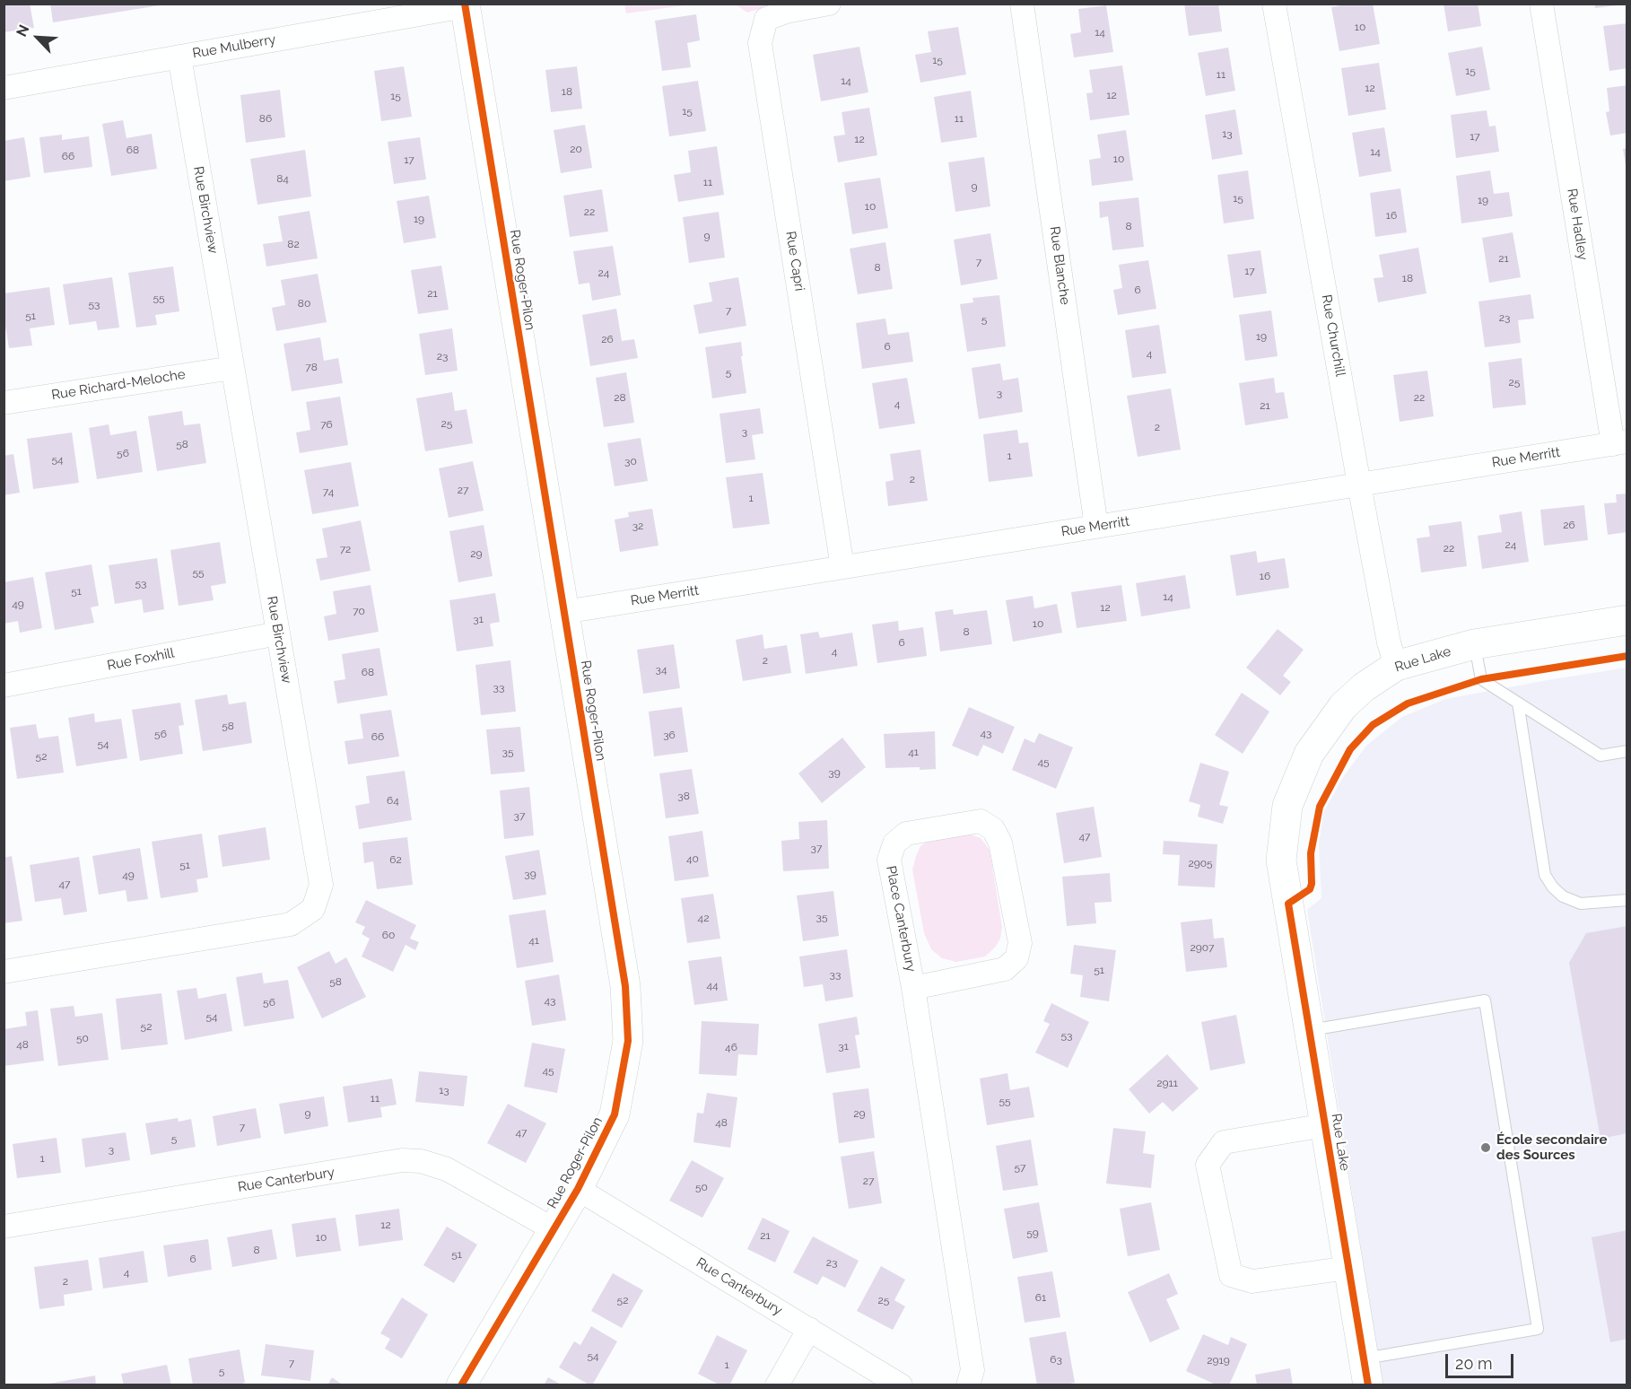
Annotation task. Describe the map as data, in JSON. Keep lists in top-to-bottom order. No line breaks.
{"streets":{"street":["Rue Mulberry","Rue Birchview","Rue Hadley","Rue Capri","Rue Blanche","Rue Roger-Pilon","Rue Churchill","Rue Richard-Meloche","Rue Merritt","Rue Foxhill","Rue Lake","Place Canterbury","Rue Canterbury"]},"crossings":[["Rue Mulberry","Rue Birchview"],["Rue Mulberry","Rue Roger-Pilon"],["Rue Birchview","Rue Richard-Meloche"],["Rue Birchview","Rue Foxhill"],["Rue Hadley","Rue Merritt"],["Rue Capri","Rue Merritt"],["Rue Blanche","Rue Merritt"],["Rue Roger-Pilon","Rue Merritt"],["Rue Roger-Pilon","Rue Canterbury"],["Rue Churchill","Rue Merritt"],["Rue Churchill","Rue Lake"]],"places":["École secondaire des Sources"],"house_numbers":["10","14","15","15","11","14","12","18","12","15","15","86","11","13","17","12","20","68","14","66","10","17","84","11","9","15","19","10","22","16","19","8","9","82","21","7","8","17","24","18","6","21","55","80","53","7","51","23","5","19","26","6","4","23","78","5","25","3","28","22","4","21","25","76","2","3","58","56","1","54","30","2","27","74","1","26","32","24","22","72","29","55","16","53","51","14","49","12","70","31","10","8","6","4","2","34","68","33","58","43","56","36","66","54","35","41","52","45","39","38","64","37","47","37","40","62","2905","51","39","49","47","35","42","60","41","2907","51","33","58","44","43","56","54","52","53","50","48","31","46","45","2911","13","11","55","9","29","48","7","47","5","3","1","57","27","50","12","59","21","10","8","51","6","23","4","2","61","52","25","54","63","2919","7","1","5"],"scale_bar":"20 m","north":"top left"}
